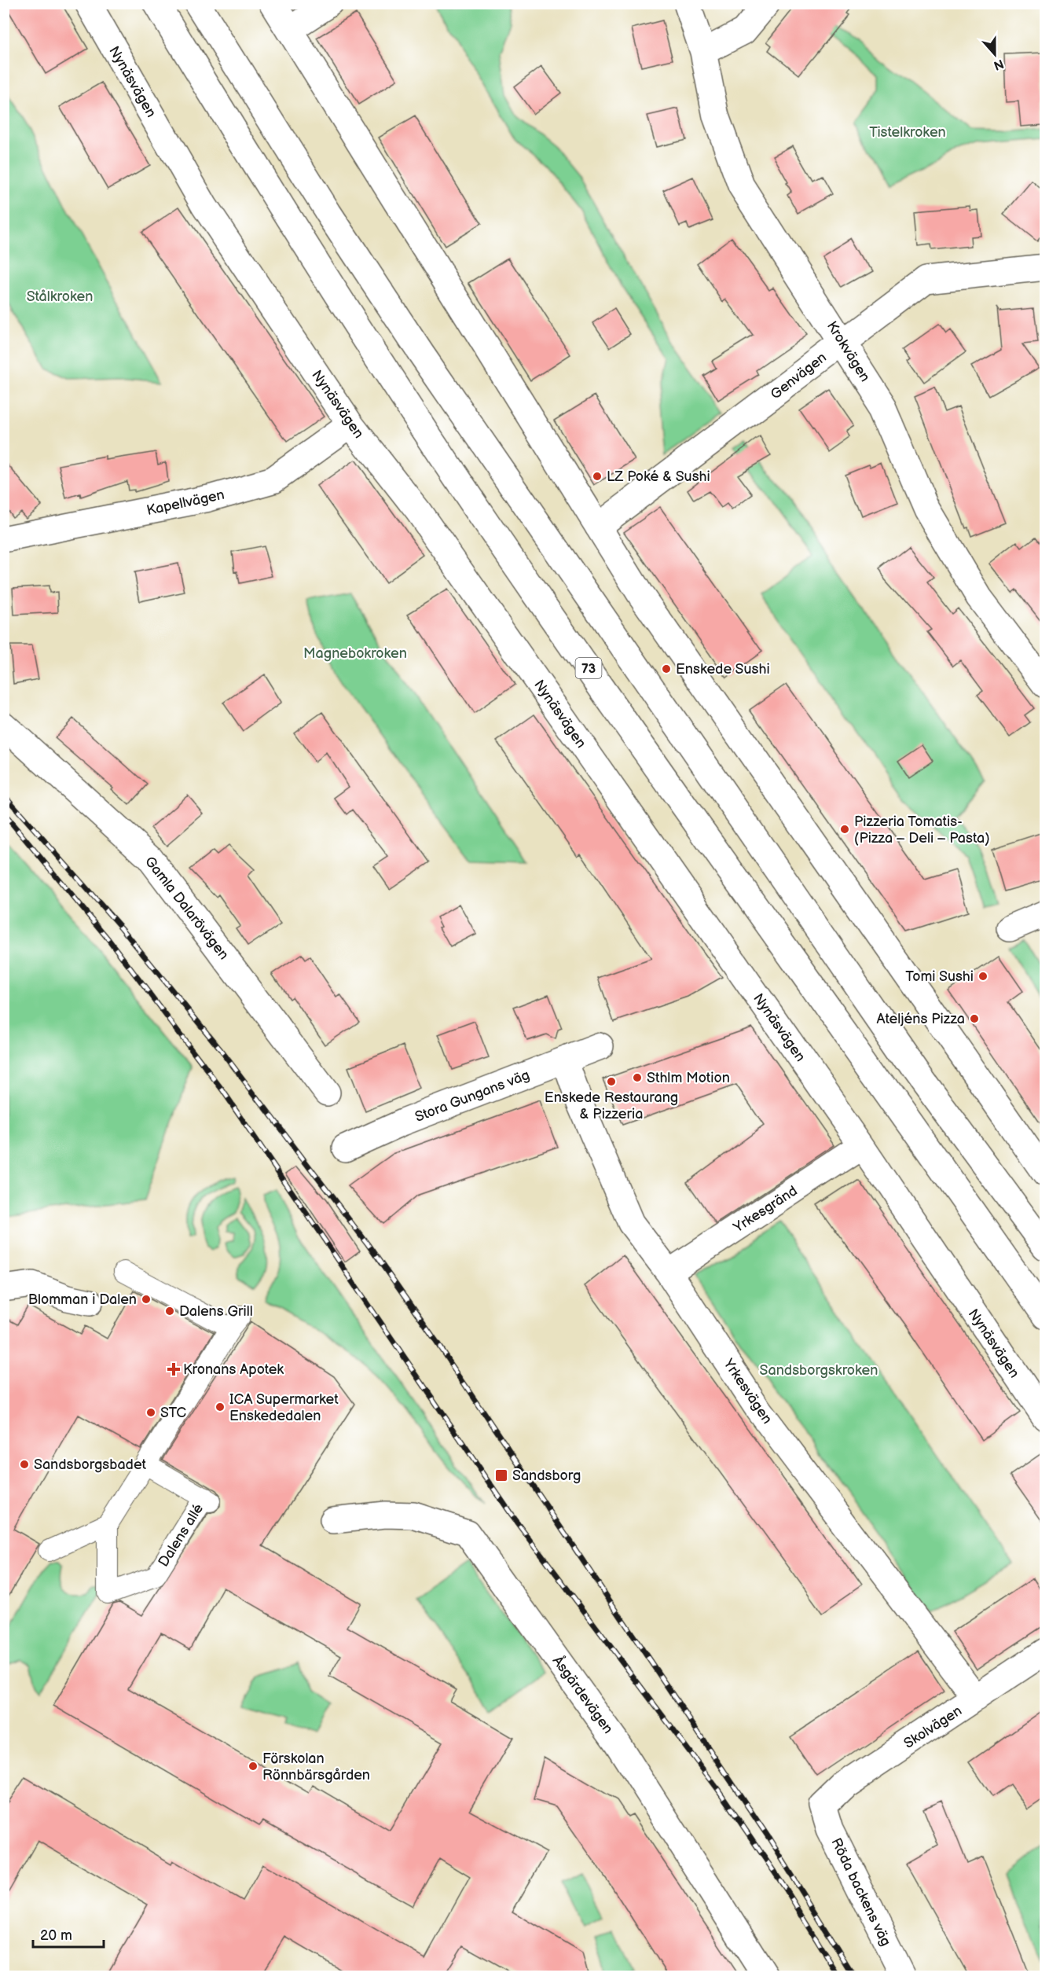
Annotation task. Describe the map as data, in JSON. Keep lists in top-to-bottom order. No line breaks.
{"streets":{"main road":["Nynäsvägen","Krokvägen","Genvägen","Kapellvägen","73","Gamla Dalarövägen","Stora Gungans väg","Yrkesgränd","Yrkesvägen","Åsgärdevägen","Skolvägen","Röda backens väg"],"street":["Dalens allé"]},"crossings":[["Nynäsvägen","Kapellvägen"],["Nynäsvägen","Yrkesgränd"],["Krokvägen","Genvägen"],["Stora Gungans väg","Yrkesvägen"],["Yrkesgränd","Yrkesvägen"],["Yrkesvägen","Skolvägen"],["Skolvägen","Röda backens väg"]],"parks":["Tistelkroken","Stålkroken","Magnebokroken","Sandsborgskroken"],"places":{"other":["LZ Poké & Sushi","Enskede Sushi","Pizzeria Tomatis- (Pizza – Deli – Pasta)","Tomi Sushi","Ateljéns Pizza","Sthlm Motion","Enskede Restaurang & Pizzeria","Blomman i Dalen","Dalens Grill","ICA Supermarket Enskededalen","STC","Sandsborgsbadet","Förskolan Rönnbärsgården"],"health":["Kronans Apotek"],"transit":["Sandsborg"]},"scale_bar":"20 m","north":"bottom"}
